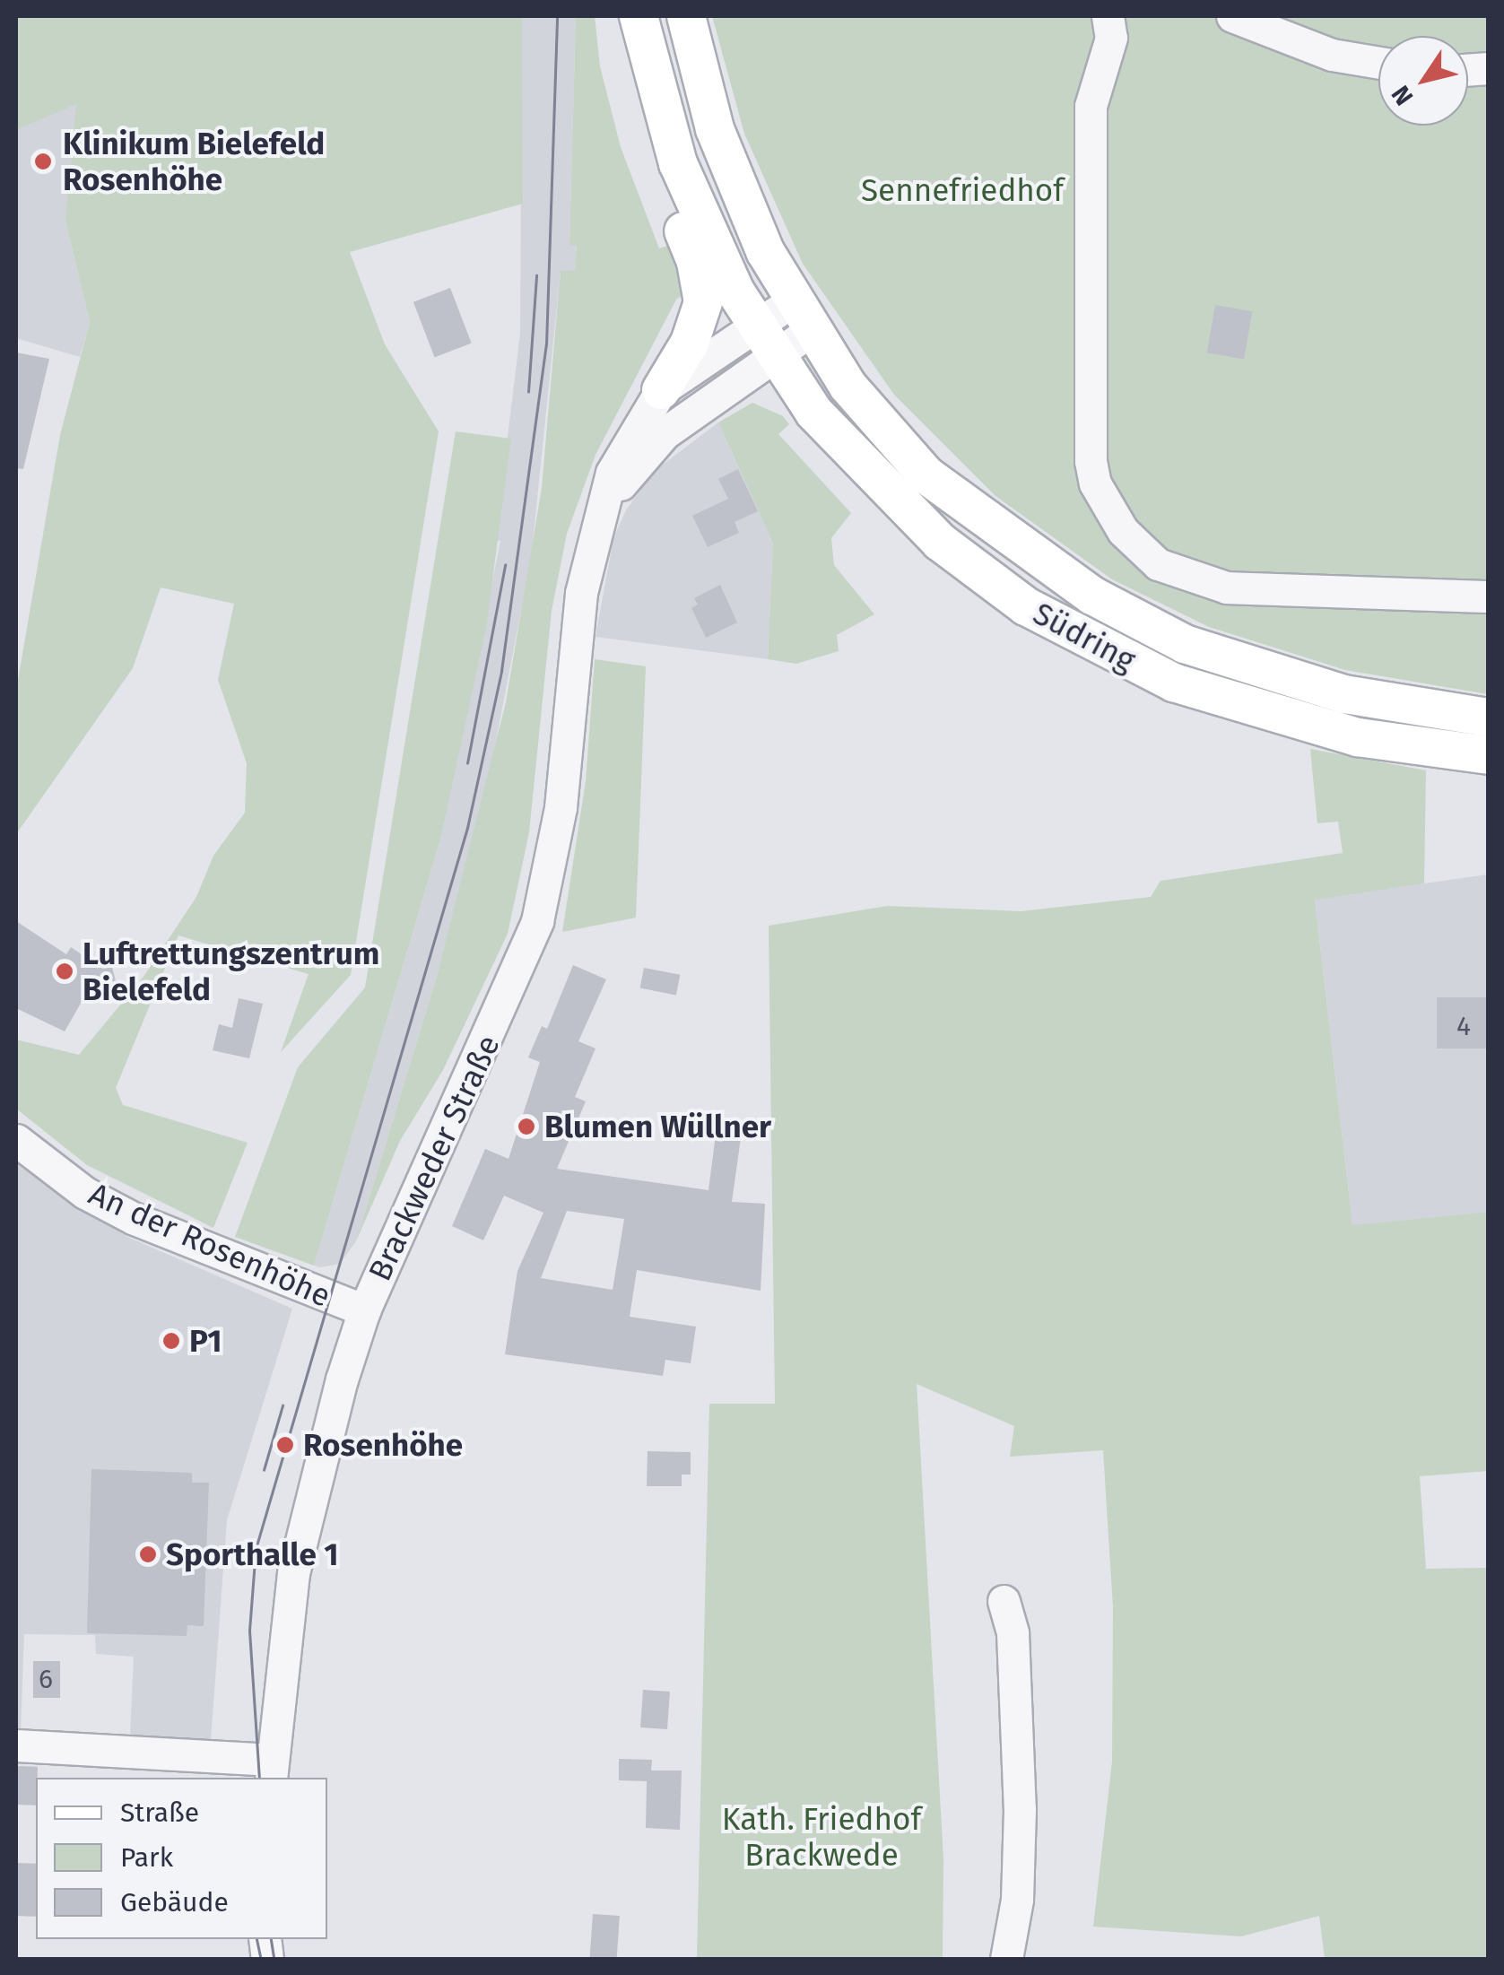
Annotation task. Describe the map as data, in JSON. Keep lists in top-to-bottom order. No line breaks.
{"streets":{"main road":["Südring"],"street":["Brackweder Straße","An der Rosenhöhe"]},"crossings":[["Südring","Brackweder Straße"],["Brackweder Straße","An der Rosenhöhe"]],"parks":["Sennefriedhof","Kath. Friedhof Brackwede"],"places":["Klinikum Bielefeld Rosenhöhe","Luftrettungszentrum Bielefeld","Blumen Wüllner","P1","Rosenhöhe","Sporthalle 1"],"house_numbers":["4","6"],"legend":["Straße","Park","Gebäude"],"north":"bottom left"}
